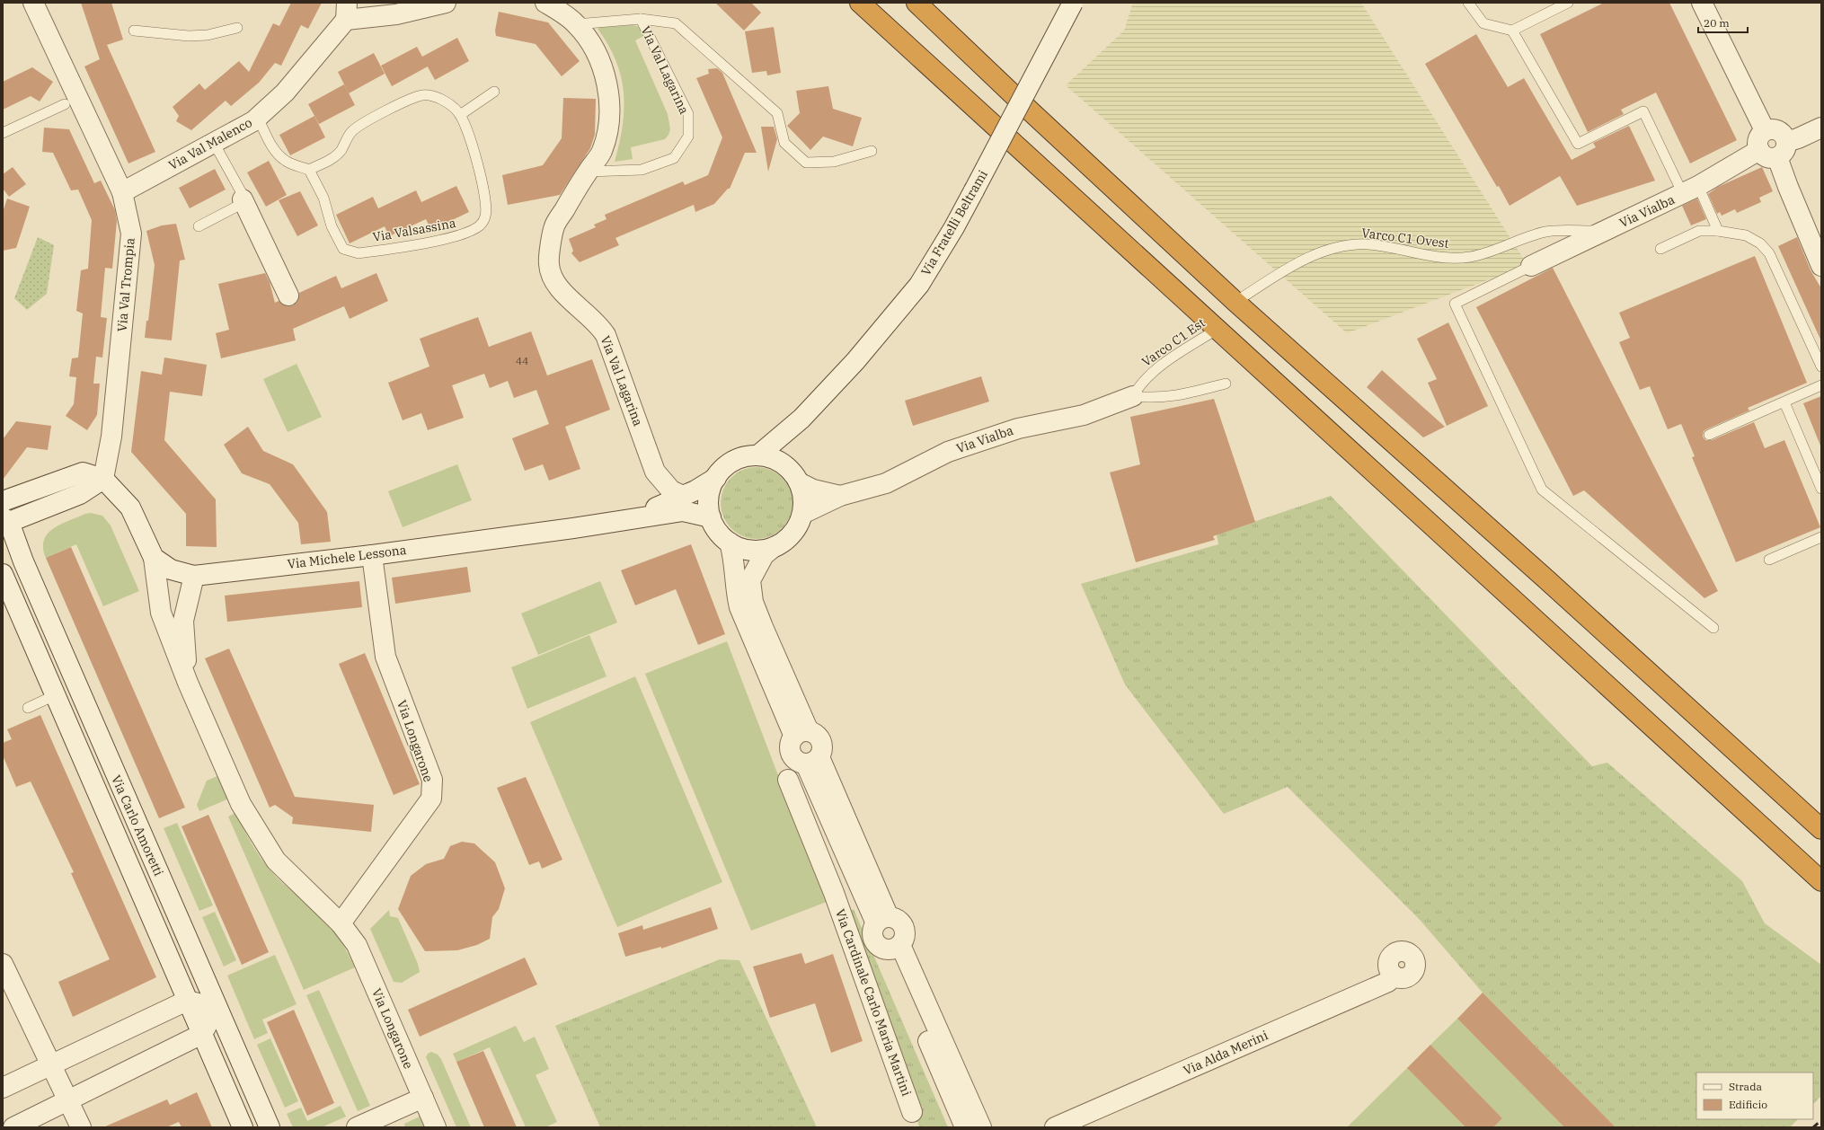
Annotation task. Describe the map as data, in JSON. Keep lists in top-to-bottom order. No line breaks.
{"streets":{"street":["Via Val Lagarina","Via Val Malenco","Via Vialba","Via Fratelli Beltrami","Via Val Trompia","Via Michele Lessona","Via Longarone","Via Carlo Amoretti","Via Cardinale Carlo Maria Martini","Via Alda Merini"],"lane":["Via Valsassina","Varco C1 Ovest","Varco C1 Est"]},"crossings":[["Via Val Lagarina","Via Michele Lessona"],["Via Val Malenco","Via Val Trompia"],["Via Vialba","Via Fratelli Beltrami"],["Via Vialba","Varco C1 Ovest"],["Via Vialba","Varco C1 Est"],["Via Vialba","Via Michele Lessona"],["Via Vialba","Via Cardinale Carlo Maria Martini"],["Via Fratelli Beltrami","Via Michele Lessona"],["Via Fratelli Beltrami","Via Cardinale Carlo Maria Martini"],["Via Michele Lessona","Via Longarone"],["Via Michele Lessona","Via Cardinale Carlo Maria Martini"]],"house_numbers":["44"],"legend":["Strada","Edificio"],"scale_bar":"20 m"}
